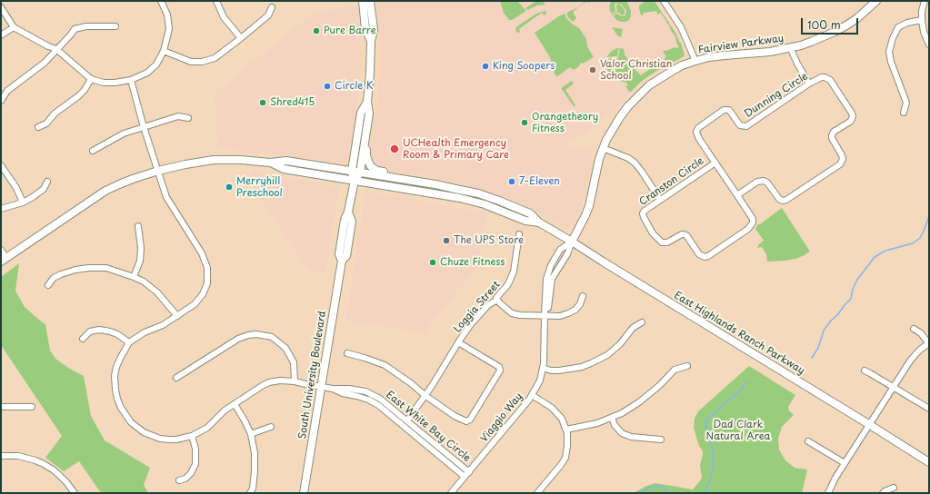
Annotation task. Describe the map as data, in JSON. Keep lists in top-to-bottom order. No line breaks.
{"streets":{"main road":["Fairview Parkway","East Highlands Ranch Parkway","South University Boulevard"],"street":["Dunning Circle","Cranston Circle","Loggia Street","Viaggio Way","East White Bay Circle"]},"crossings":[["Fairview Parkway","East Highlands Ranch Parkway"],["Fairview Parkway","Viaggio Way"],["Dunning Circle","Cranston Circle"],["Loggia Street","East White Bay Circle"],["East Highlands Ranch Parkway","South University Boulevard"],["East Highlands Ranch Parkway","Viaggio Way"],["Viaggio Way","East White Bay Circle"]],"parks":["Dad Clark Natural Area"],"places":["Pure Barre","King Soopers","Valor Christian School","Circle K","Shred415","Orangetheory Fitness","UCHealth Emergency Room & Primary Care","7-Eleven","Merryhill Preschool","The UPS Store","Chuze Fitness"],"scale_bar":"100 m"}
